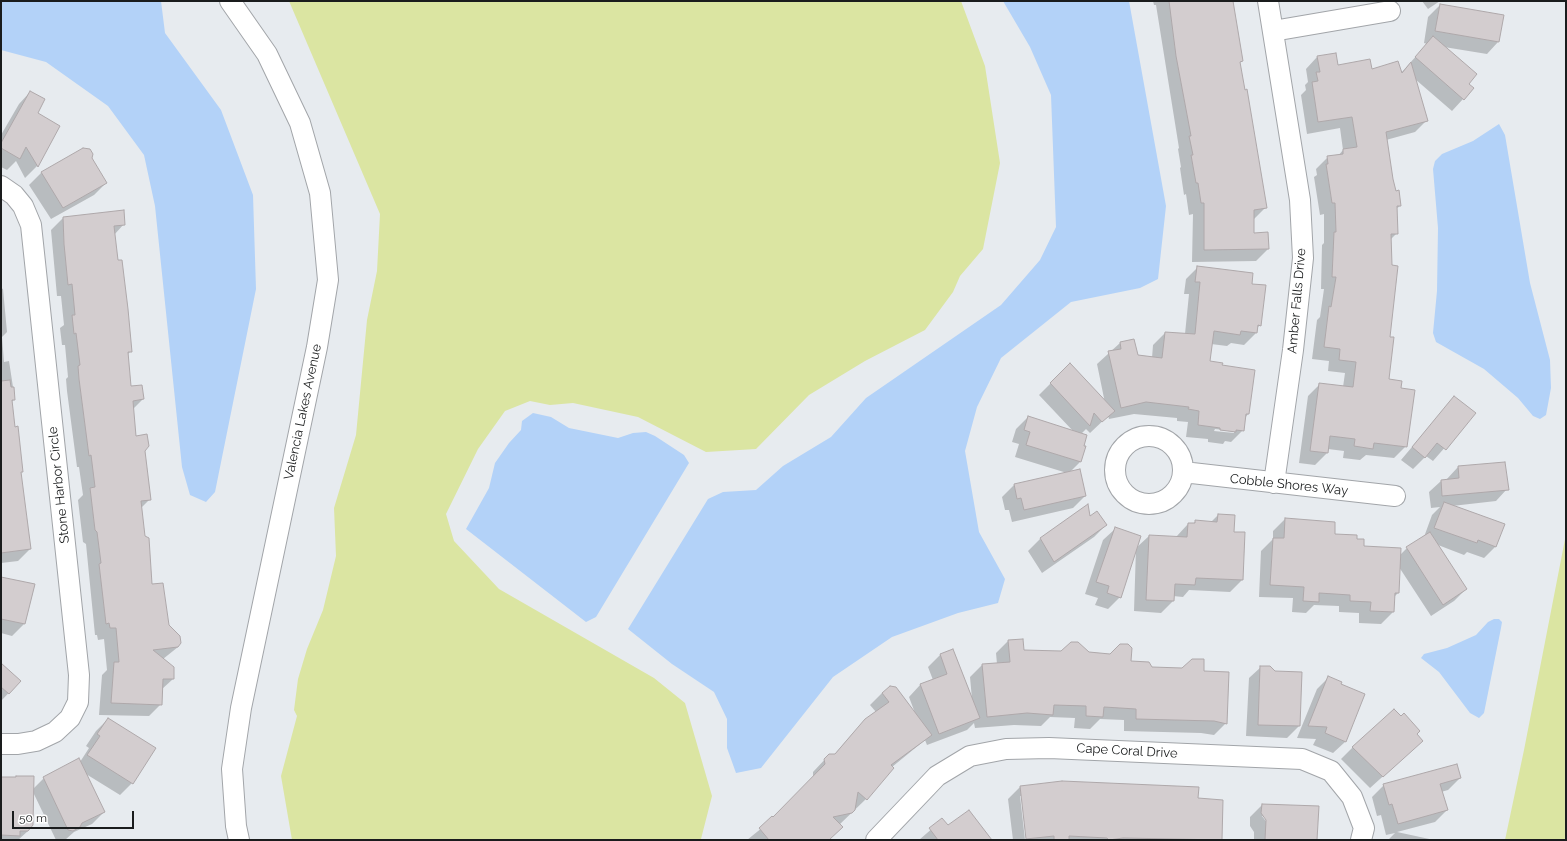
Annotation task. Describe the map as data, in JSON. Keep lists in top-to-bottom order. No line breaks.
{"streets":{"street":["Amber Falls Drive","Valencia Lakes Avenue","Stone Harbor Circle","Cobble Shores Way","Cape Coral Drive"]},"crossings":[["Amber Falls Drive","Cobble Shores Way"]],"scale_bar":"50 m"}
